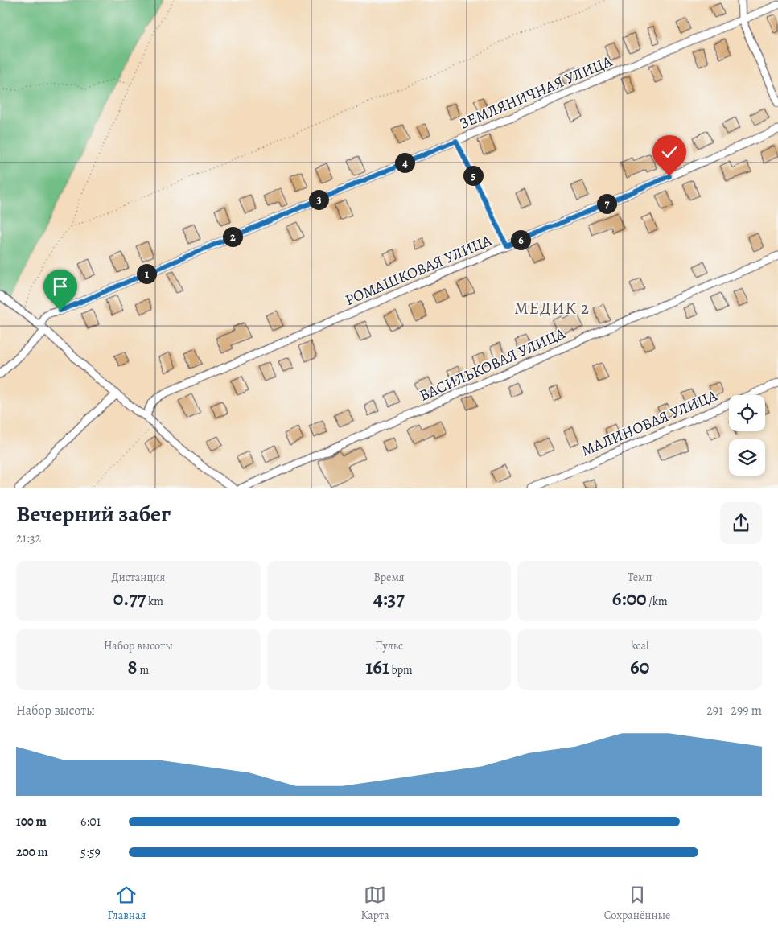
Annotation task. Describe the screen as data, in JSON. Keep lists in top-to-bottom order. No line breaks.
{"streets":{"street":["ЗЕМЛЯНИЧНАЯ УЛИЦА","РОМАШКОВАЯ УЛИЦА","ВАСИЛЬКОВАЯ УЛИЦА","МАЛИНОВАЯ УЛИЦА"]},"districts":["МЕДИК 2"],"page":{"pins":["4","5","3","7","2","6","1"],"heading":["Вечерний забег","21:32"],"stats":[["Дистанция","0.77 km"],["Время","4:37"],["Темп","6:00 /km"],["Набор высоты","8 m"],["Пульс","161 bpm"],["kcal","60"]],"chart":["Набор высоты","291–299 m"],"list":[{"name":"100 m","note":"6:01"},{"name":"200 m","note":"5:59"}],"tabs":["Главная","Карта","Сохранённые"]}}
